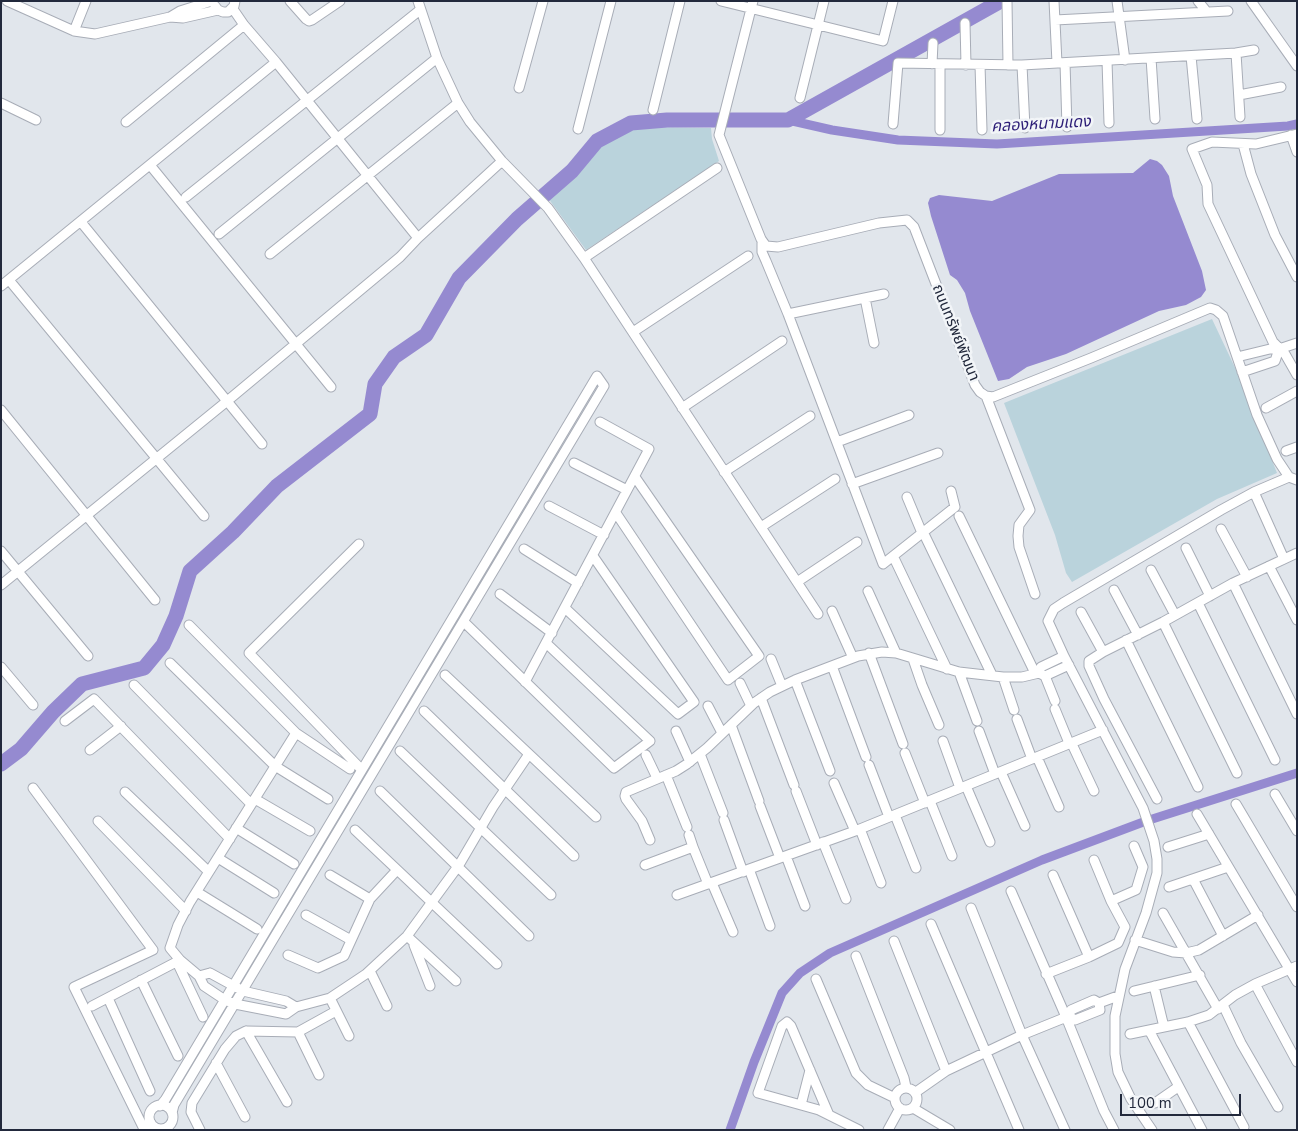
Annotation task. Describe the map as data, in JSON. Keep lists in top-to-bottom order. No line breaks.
{"streets":{"street":["ถนนทรัพย์พัฒนา"]},"water":["คลองหนามแดง"],"scale_bar":"100 m"}
